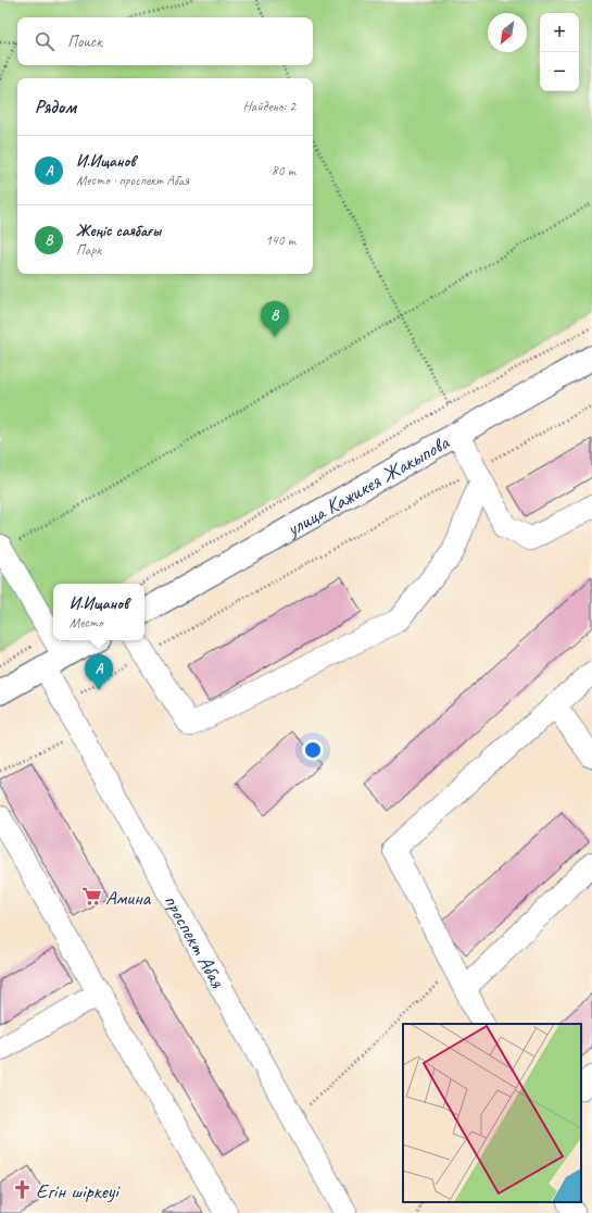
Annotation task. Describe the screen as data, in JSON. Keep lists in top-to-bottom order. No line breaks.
{"streets":{"main road":["улица Кажикея Жакыпова"],"street":["проспект Абая"]},"places":{"supermarket":["Амина"],"church":["Егін шіркеуі"]},"north":"bottom left","page":{"map_buttons":["+","−"],"search":"Поиск","heading":["Рядом","Найдено: 2"],"list":[{"mark":"A","name":"И.Ищанов","note":"Место · проспект Абая","value":"80 m"},{"mark":"B","name":"Жеңіс саябағы","note":"Парк","value":"140 m"}],"pins":["B","A"],"popup":["И.Ищанов","Место"]}}
